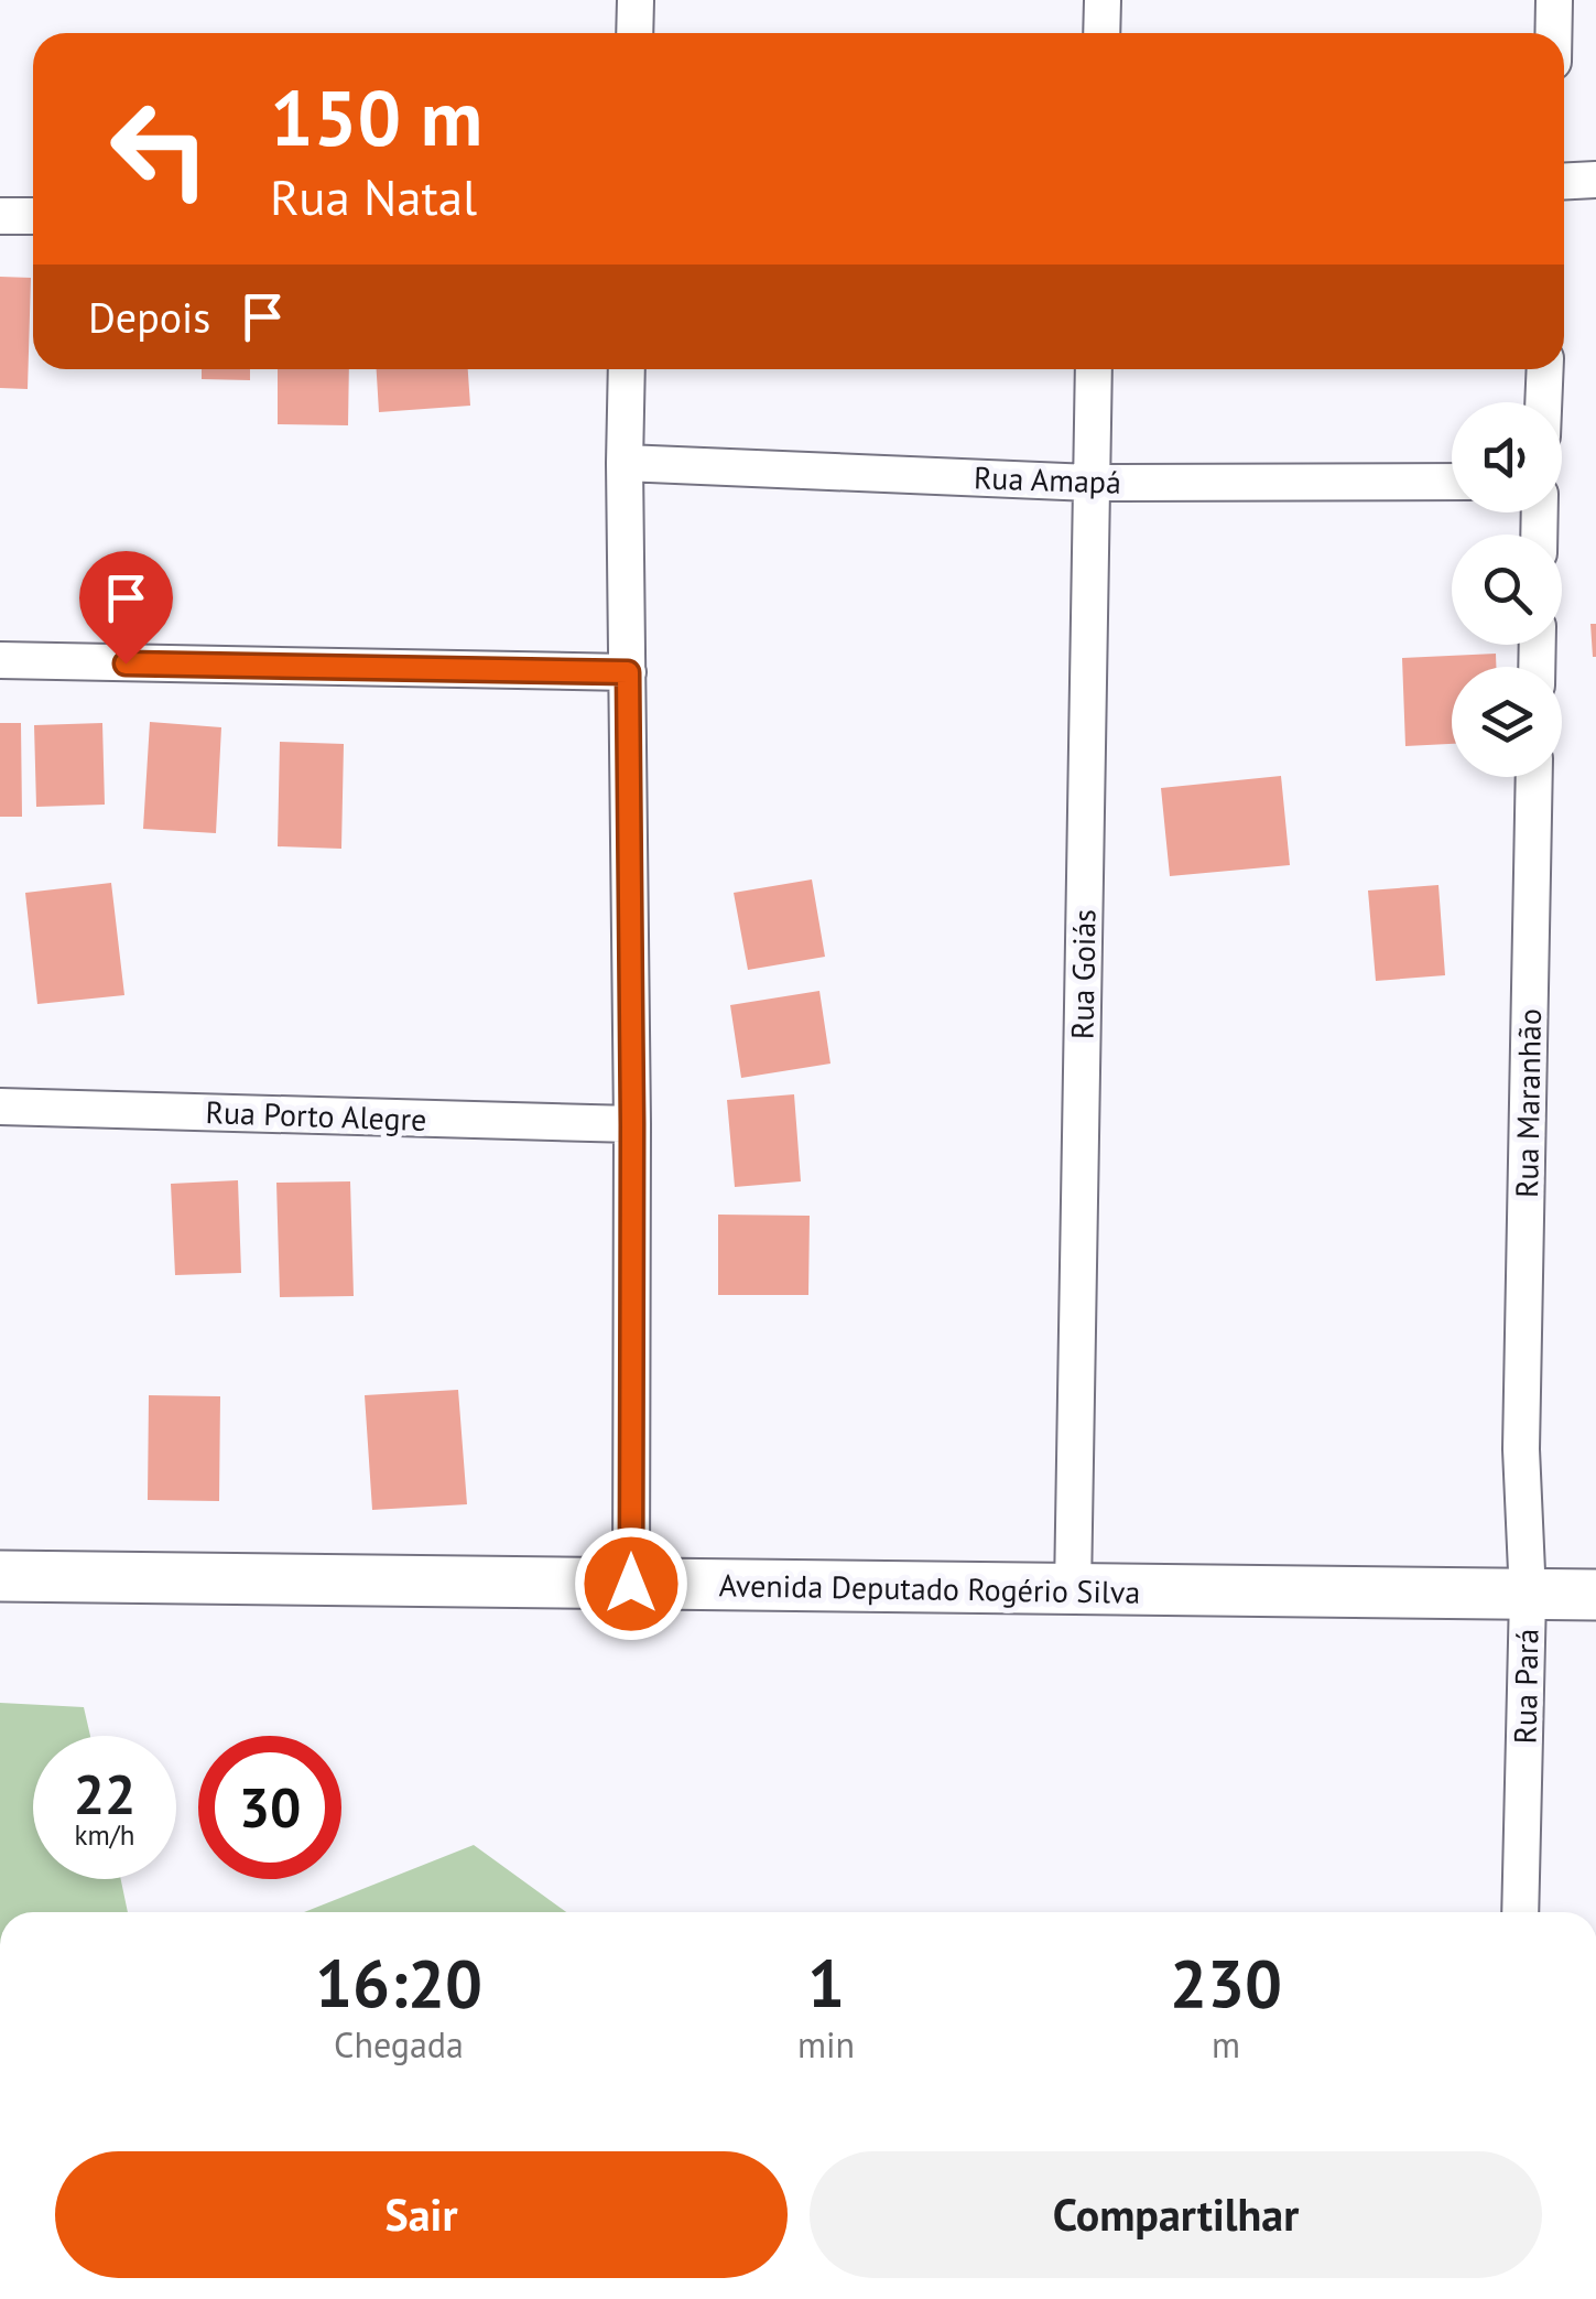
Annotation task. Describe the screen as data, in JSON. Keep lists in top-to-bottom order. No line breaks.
{"streets":{"main road":["Avenida Deputado Rogério Silva"],"street":["Rua Amapá","Rua Goiás","Rua Maranhão","Rua Porto Alegre","Rua Pará"]},"crossings":[["Rua Amapá","Rua Goiás"],["Rua Goiás","Avenida Deputado Rogério Silva"],["Rua Maranhão","Rua Pará"],["Avenida Deputado Rogério Silva","Rua Pará"]],"page":{"turn":["150 m","Rua Natal"],"then":"Depois","speed":"22 km/h","limit":"30","eta":["16:20","Chegada","1","min","230","m"],"buttons":["Sair","Compartilhar"]}}
